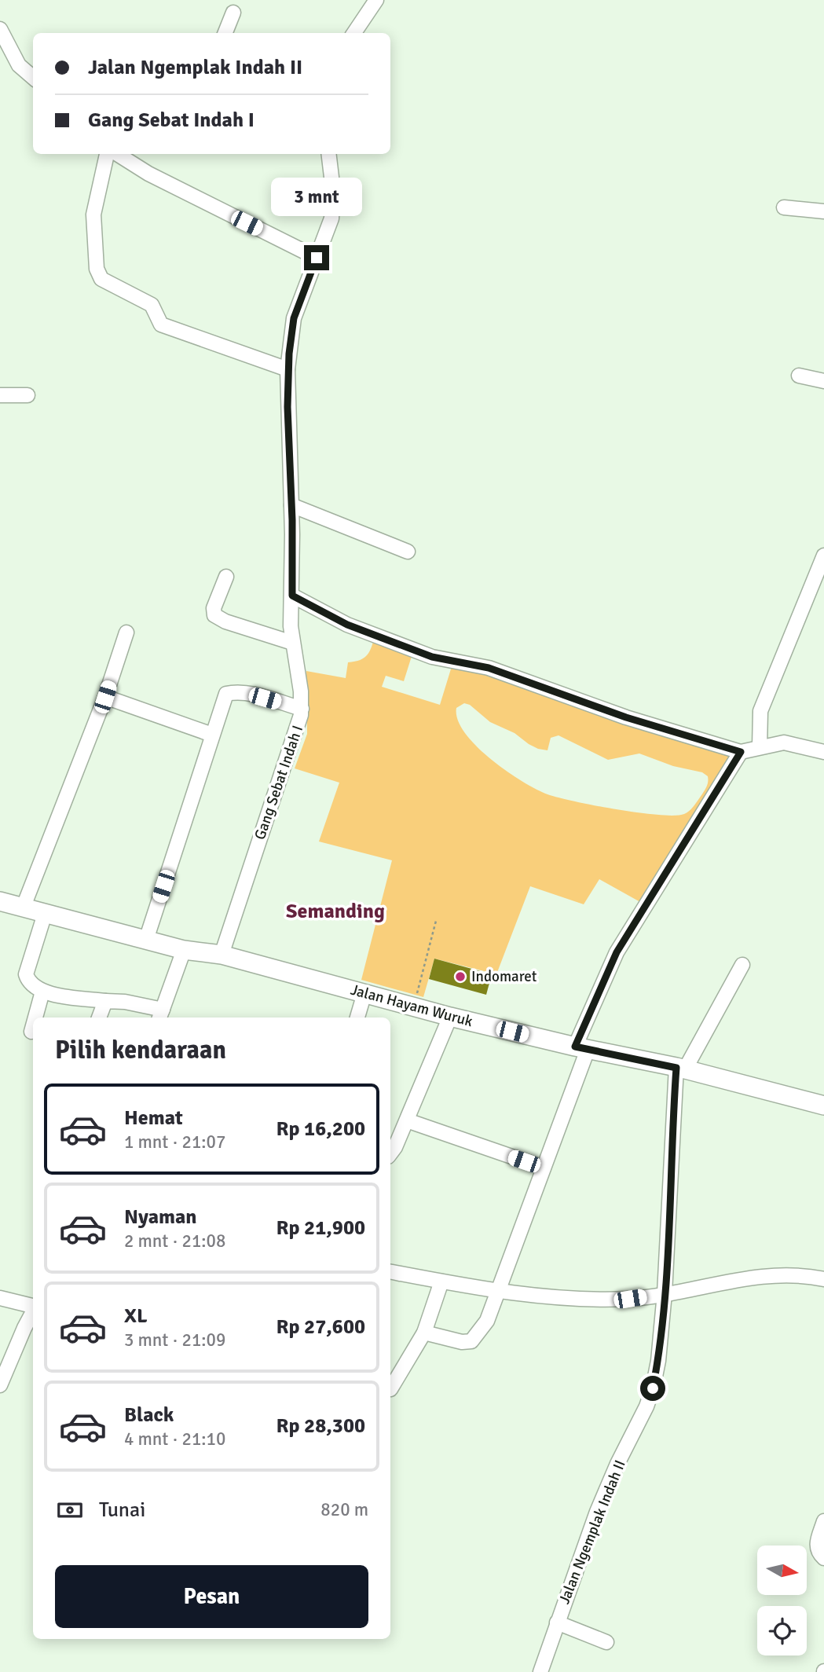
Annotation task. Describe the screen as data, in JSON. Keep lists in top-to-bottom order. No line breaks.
{"streets":{"main road":["Jalan Hayam Wuruk"],"street":["Gang Sebat Indah I","Jalan Ngemplak Indah II"]},"crossings":[["Gang Sebat Indah I","Jalan Hayam Wuruk"],["Jalan Hayam Wuruk","Jalan Ngemplak Indah II"]],"districts":["Semanding"],"places":["Indomaret"],"north":"right","page":{"banner":["Jalan Ngemplak Indah II","Gang Sebat Indah I"],"bubble":"3 mnt","heading":"Pilih kendaraan","list":[{"name":"Hemat","note":"1 mnt · 21:07","value":"Rp 16,200"},{"name":"Nyaman","note":"2 mnt · 21:08","value":"Rp 21,900"},{"name":"XL","note":"3 mnt · 21:09","value":"Rp 27,600"},{"name":"Black","note":"4 mnt · 21:10","value":"Rp 28,300"}],"pay":["Tunai","820 m"],"buttons":"Pesan"}}
